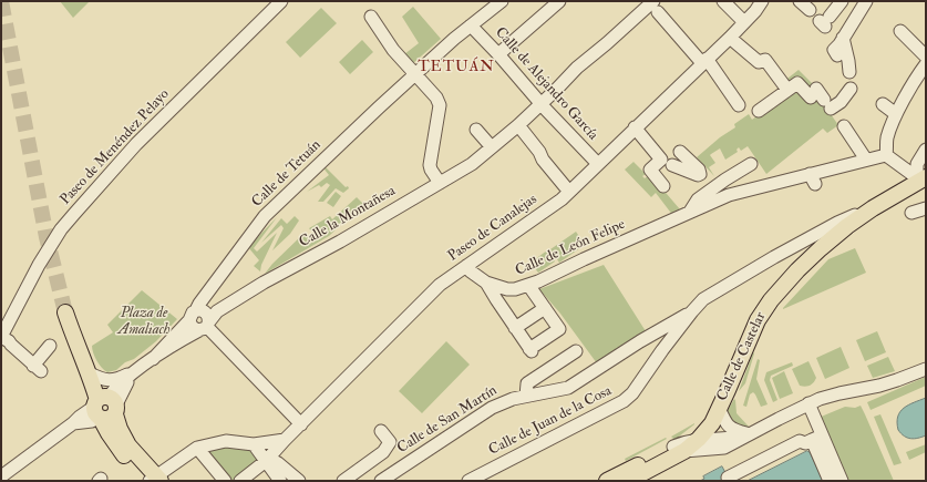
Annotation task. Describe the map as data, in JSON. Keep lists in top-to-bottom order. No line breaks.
{"streets":{"main road":["Calle de Castelar"],"street":["Calle de Alejandro García","Paseo de Menéndez Pelayo","Calle de Tetuán","Calle la Montañesa","Paseo de Canalejas","Calle de León Felipe","Calle de San Martín","Calle de Juan de la Cosa"]},"crossings":[["Calle de Alejandro García","Calle de Tetuán"],["Calle de Alejandro García","Calle la Montañesa"],["Calle de Alejandro García","Paseo de Canalejas"],["Calle de Tetuán","Calle la Montañesa"],["Paseo de Canalejas","Calle de León Felipe"],["Calle de San Martín","Calle de Juan de la Cosa"]],"districts":["TETUÁN"],"parks":["Plaza de Amaliach"]}
